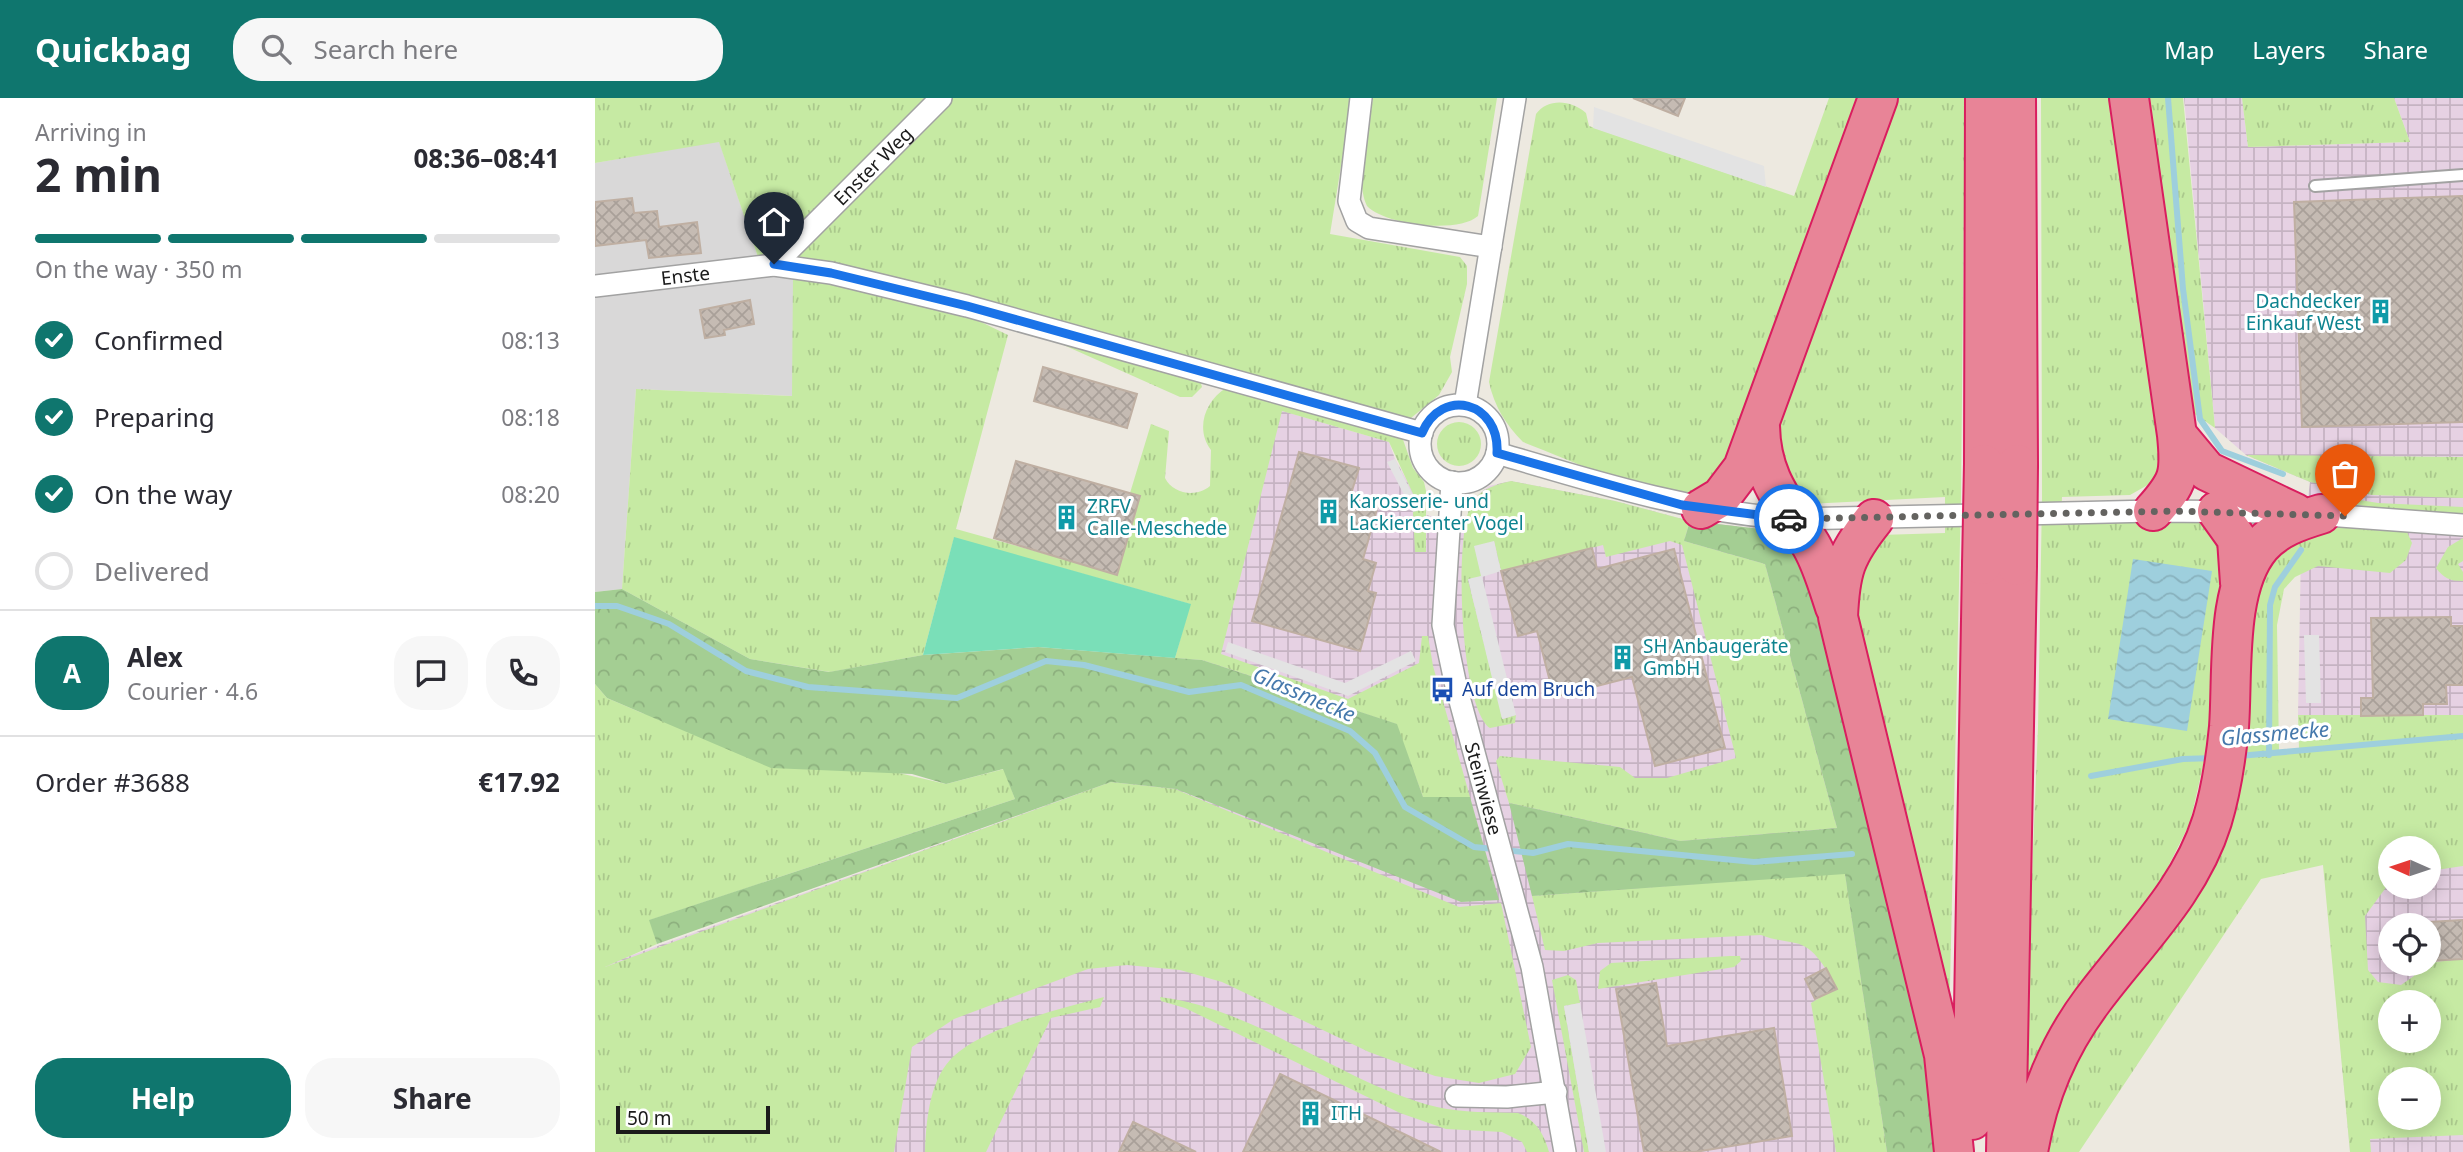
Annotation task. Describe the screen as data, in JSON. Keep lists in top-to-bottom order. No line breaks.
{"streets":{"street":["Enster Weg","Enste","Steinwiese"]},"crossings":[["Enster Weg","Enste"],["Enste","Steinwiese"]],"water":["Glassmecke"],"places":{"building":["Dachdecker Einkauf West","Karosserie- und Lackiercenter Vogel","ZRFV Calle-Meschede","SH Anbaugeräte GmbH","ITH"],"bus stop":["Auf dem Bruch"]},"scale_bar":"50 m","north":"left","page":{"header":"Quickbag","search":"Search here","nav":["Map","Layers","Share"],"heading":["2 min","Arriving in","08:36–08:41"],"panel":["Alex","Courier · 4.6","Order #3688","€17.92"],"bar":"On the way · 350 m","list":[["Confirmed","08:13"],["Preparing","08:18"],["On the way","08:20"],"Delivered"],"round":"A","map_buttons":["+","−"],"buttons":["Help","Share"],"scale":"50 m"}}
